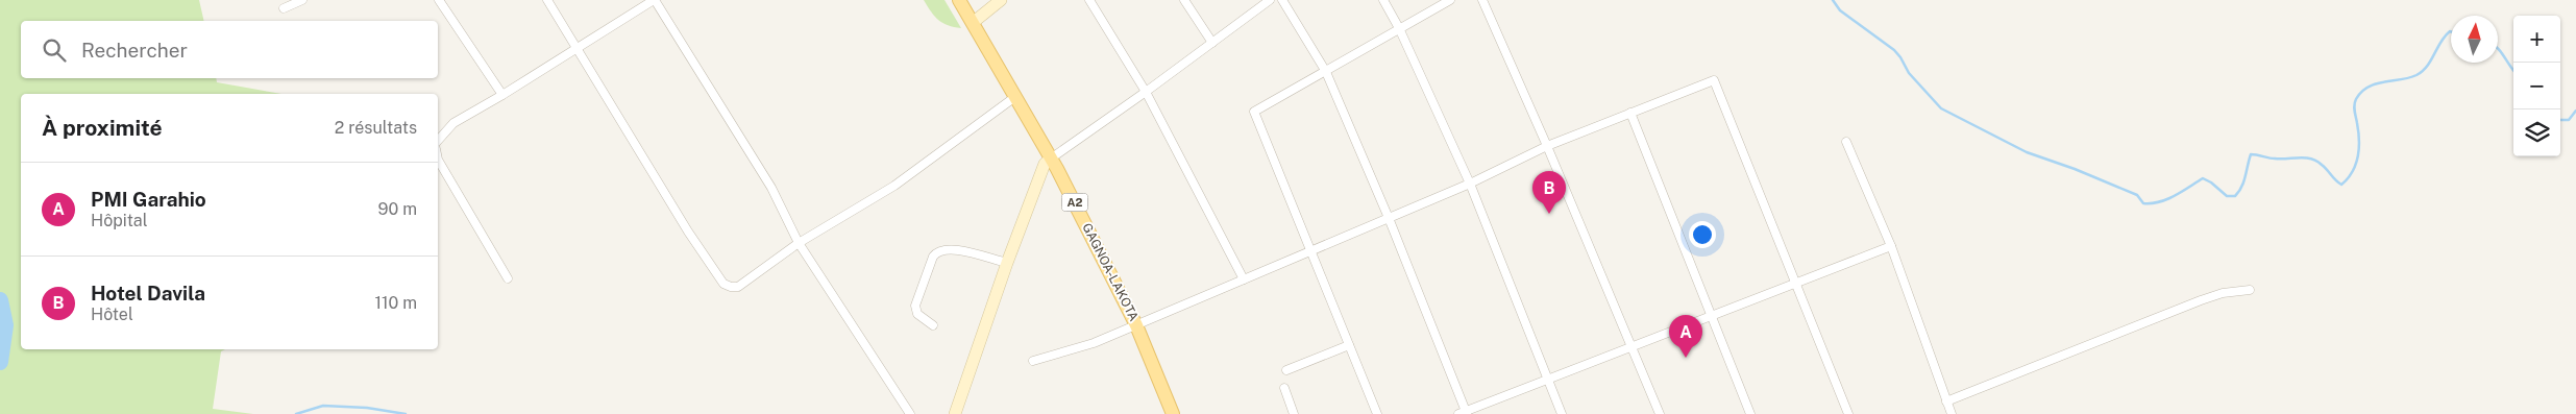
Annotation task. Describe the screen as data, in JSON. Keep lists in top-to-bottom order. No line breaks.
{"streets":{"main road":["A2","GAGNOA-LAKOTA"]},"north":"top","page":{"map_buttons":["+","−"],"search":"Rechercher","heading":["À proximité","2 résultats"],"list":[{"mark":"A","name":"PMI Garahio","note":"Hôpital","value":"90 m"},{"mark":"B","name":"Hotel Davila","note":"Hôtel","value":"110 m"}],"pins":["B","A"]}}
